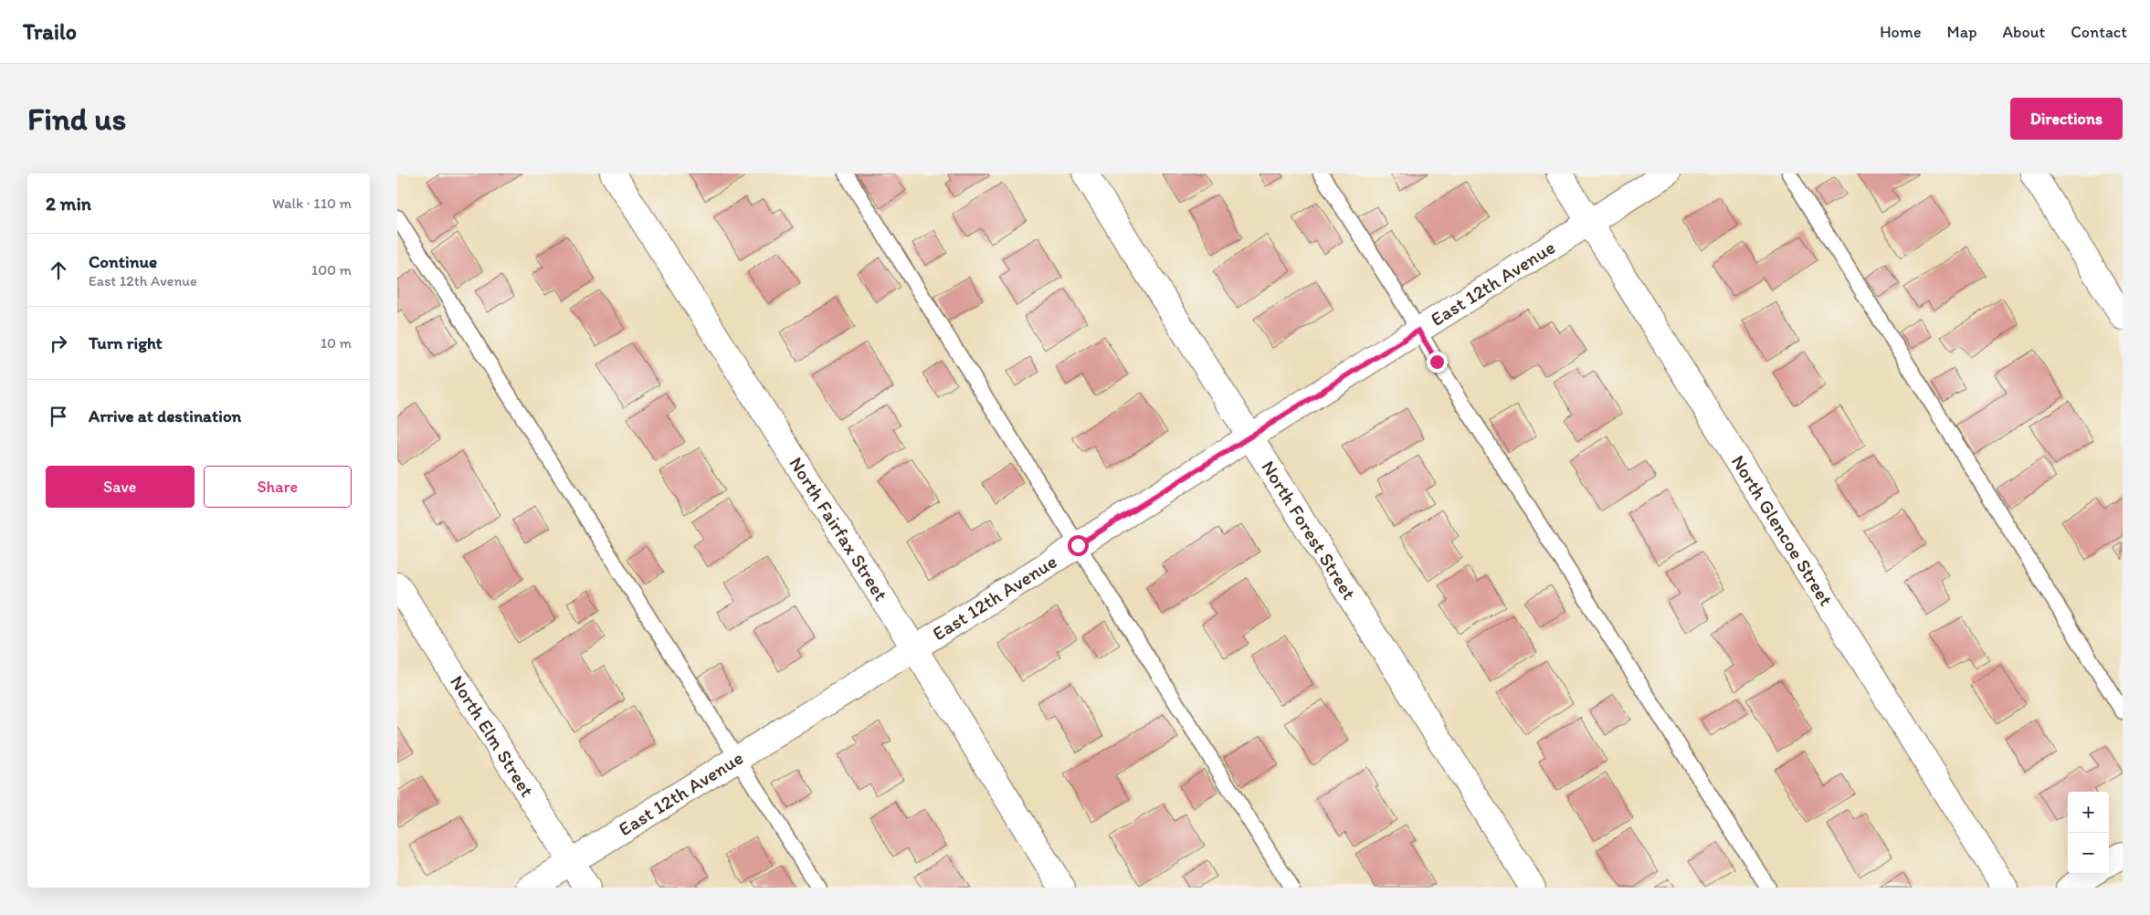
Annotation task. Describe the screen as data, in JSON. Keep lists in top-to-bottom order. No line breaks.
{"streets":{"street":["East 12th Avenue","North Fairfax Street","North Glencoe Street","North Forest Street","North Elm Street"]},"crossings":[["East 12th Avenue","North Fairfax Street"],["East 12th Avenue","North Glencoe Street"],["East 12th Avenue","North Forest Street"],["East 12th Avenue","North Elm Street"]],"page":{"header":"Trailo","nav":["Home","Map","About","Contact"],"buttons":["Directions",["Save","Share"]],"title":"Find us","heading":["2 min","Walk · 110 m"],"list":[["Continue","East 12th Avenue","100 m"],["Turn right","10 m"],"Arrive at destination"],"map_buttons":["+","−"]}}
